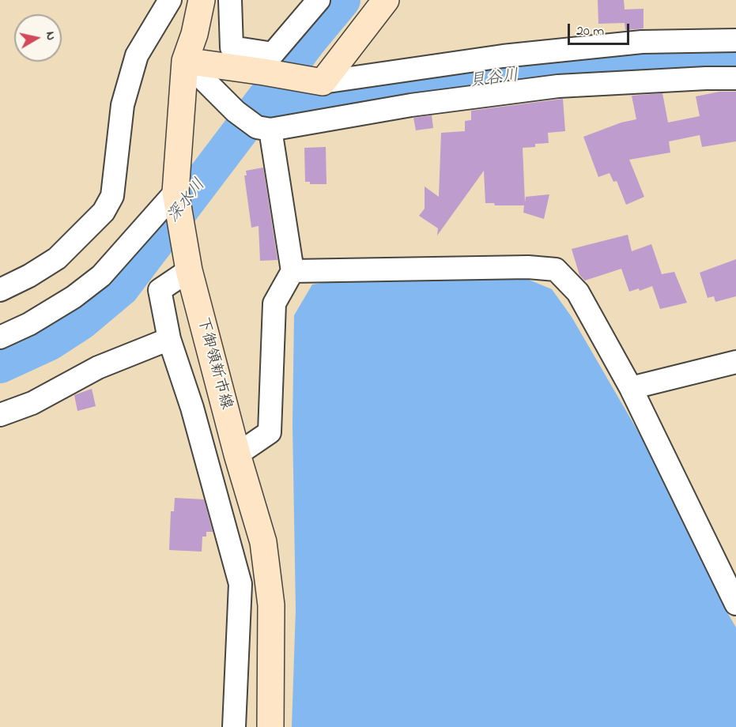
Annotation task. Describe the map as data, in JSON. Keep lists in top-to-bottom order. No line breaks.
{"streets":{"main road":["下御領新市線"]},"water":["貝谷川","深水川"],"scale_bar":"20 m","north":"right"}
